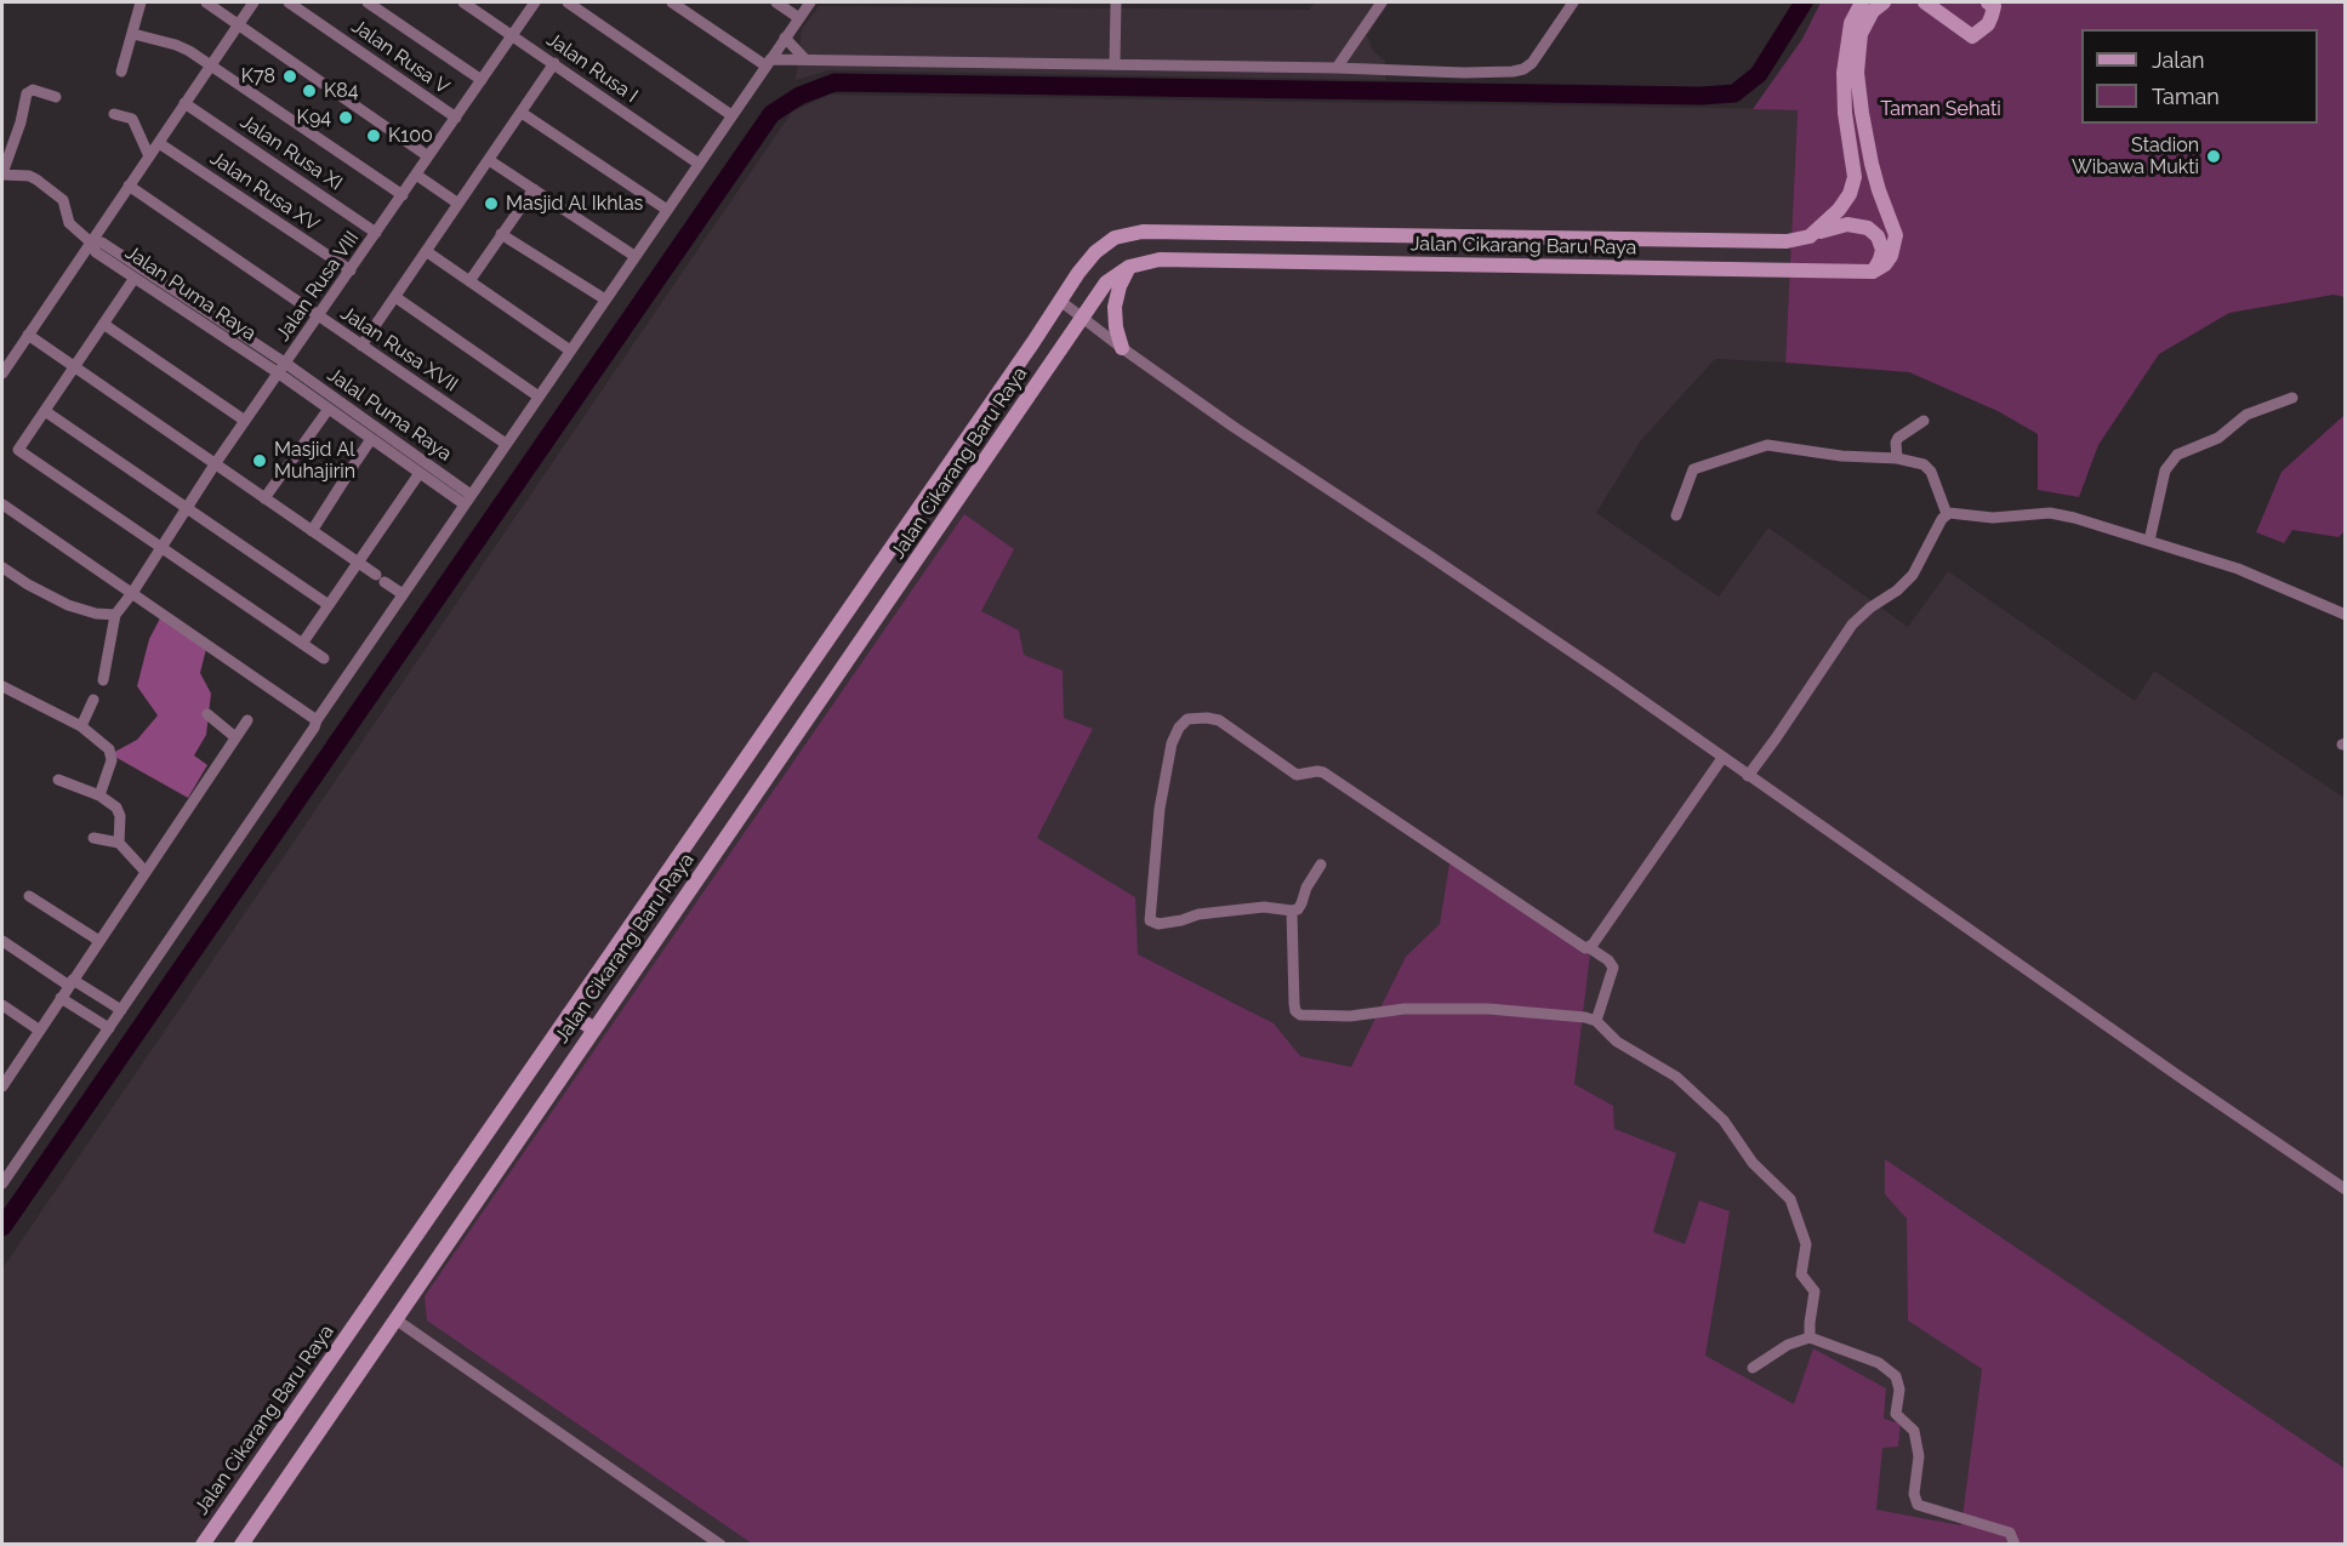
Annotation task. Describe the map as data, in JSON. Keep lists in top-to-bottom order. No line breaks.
{"streets":{"main road":["Jalan Cikarang Baru Raya"],"street":["Jalan Rusa V","Jalan Rusa I","Jalan Rusa XI","Jalan Rusa XV","Jalan Rusa VIII","Jalan Puma Raya","Jalan Rusa XVII","Jalal Puma Raya"]},"crossings":[["Jalan Rusa V","Jalan Rusa VIII"],["Jalan Rusa I","Jalan Rusa VIII"],["Jalan Rusa XI","Jalan Rusa VIII"],["Jalan Rusa XV","Jalan Rusa VIII"],["Jalan Rusa VIII","Jalan Puma Raya"],["Jalan Rusa VIII","Jalan Rusa XVII"],["Jalan Rusa VIII","Jalal Puma Raya"],["Jalan Puma Raya","Jalal Puma Raya"]],"parks":["Taman Sehati"],"places":["K78","K84","K94","K100","Stadion Wibawa Mukti","Masjid Al Ikhlas","Masjid Al Muhajirin"],"legend":["Jalan","Taman"]}
